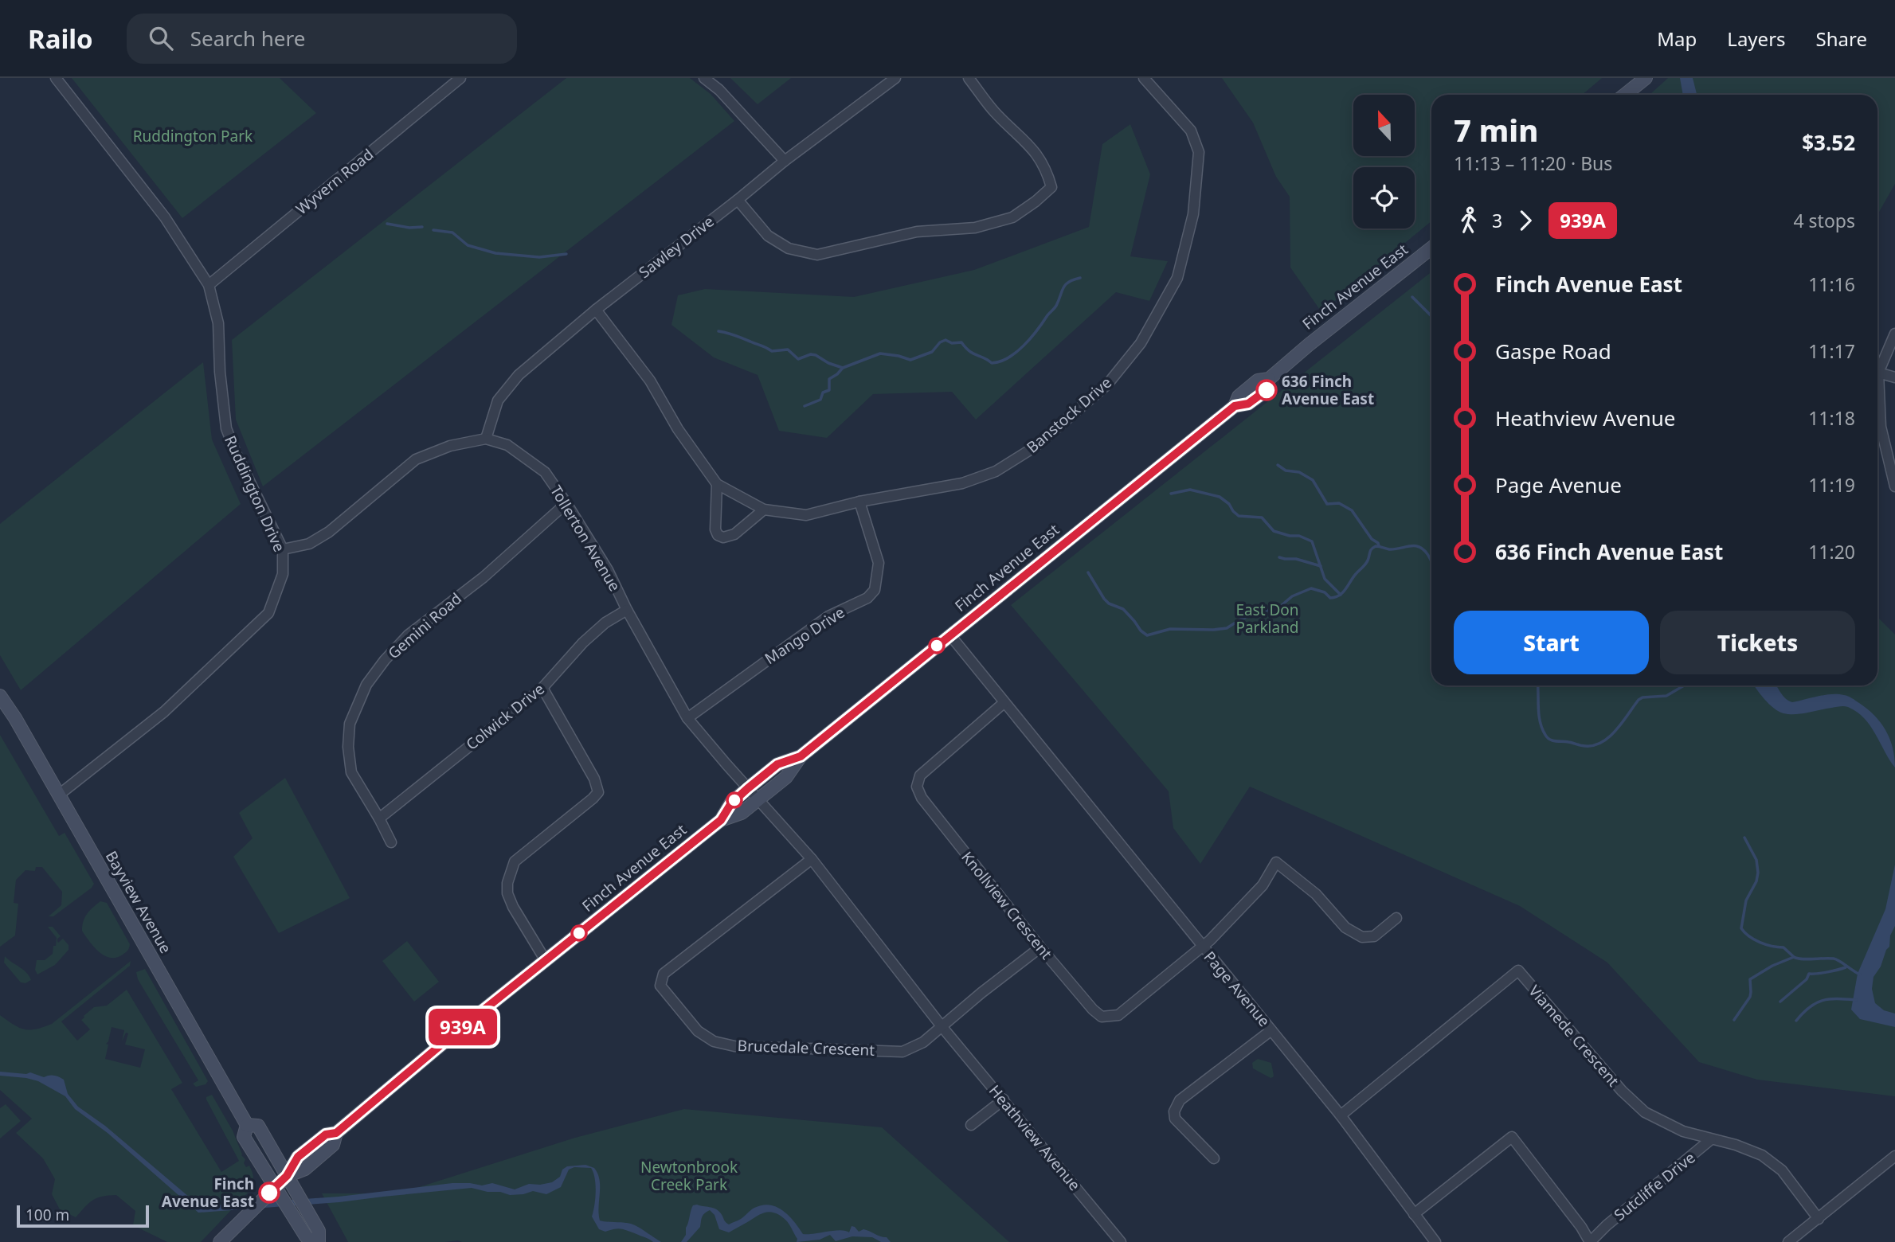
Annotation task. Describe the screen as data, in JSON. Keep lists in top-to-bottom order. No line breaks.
{"streets":{"main road":["Finch Avenue East","Bayview Avenue"],"street":["Wyvern Road","Sawley Drive","Banstock Drive","Ruddington Drive","Tollerton Avenue","Gemini Road","Mango Drive","Colwick Drive","Knollview Crescent","Page Avenue","Viamede Crescent","Brucedale Crescent","Heathview Avenue","Sutcliffe Drive"]},"crossings":[["Wyvern Road","Ruddington Drive"],["Sawley Drive","Banstock Drive"],["Sawley Drive","Tollerton Avenue"],["Finch Avenue East","Tollerton Avenue"],["Finch Avenue East","Bayview Avenue"],["Finch Avenue East","Page Avenue"],["Finch Avenue East","Heathview Avenue"],["Banstock Drive","Mango Drive"],["Ruddington Drive","Bayview Avenue"],["Tollerton Avenue","Gemini Road"],["Tollerton Avenue","Mango Drive"],["Tollerton Avenue","Colwick Drive"],["Tollerton Avenue","Heathview Avenue"],["Gemini Road","Colwick Drive"],["Knollview Crescent","Page Avenue"],["Knollview Crescent","Brucedale Crescent"],["Page Avenue","Viamede Crescent"],["Page Avenue","Sutcliffe Drive"],["Viamede Crescent","Sutcliffe Drive"],["Brucedale Crescent","Heathview Avenue"]],"parks":["Ruddington Park","East Don Parkland","Newtonbrook Creek Park"],"places":["636 Finch Avenue East","Finch Avenue East"],"lines":["bus line 939A"],"scale_bar":"100 m","north":"top","page":{"header":"Railo","search":"Search here","nav":["Map","Layers","Share"],"on_map":"939A","heading":["7 min","11:13 – 11:20 · Bus","$3.52"],"legs":["3","939A","4 stops"],"list":[{"name":"Finch Avenue East","value":"11:16"},{"name":"Gaspe Road","value":"11:17"},{"name":"Heathview Avenue","value":"11:18"},{"name":"Page Avenue","value":"11:19"},{"name":"636 Finch Avenue East","value":"11:20"}],"buttons":["Start","Tickets"],"scale":"100 m"}}
